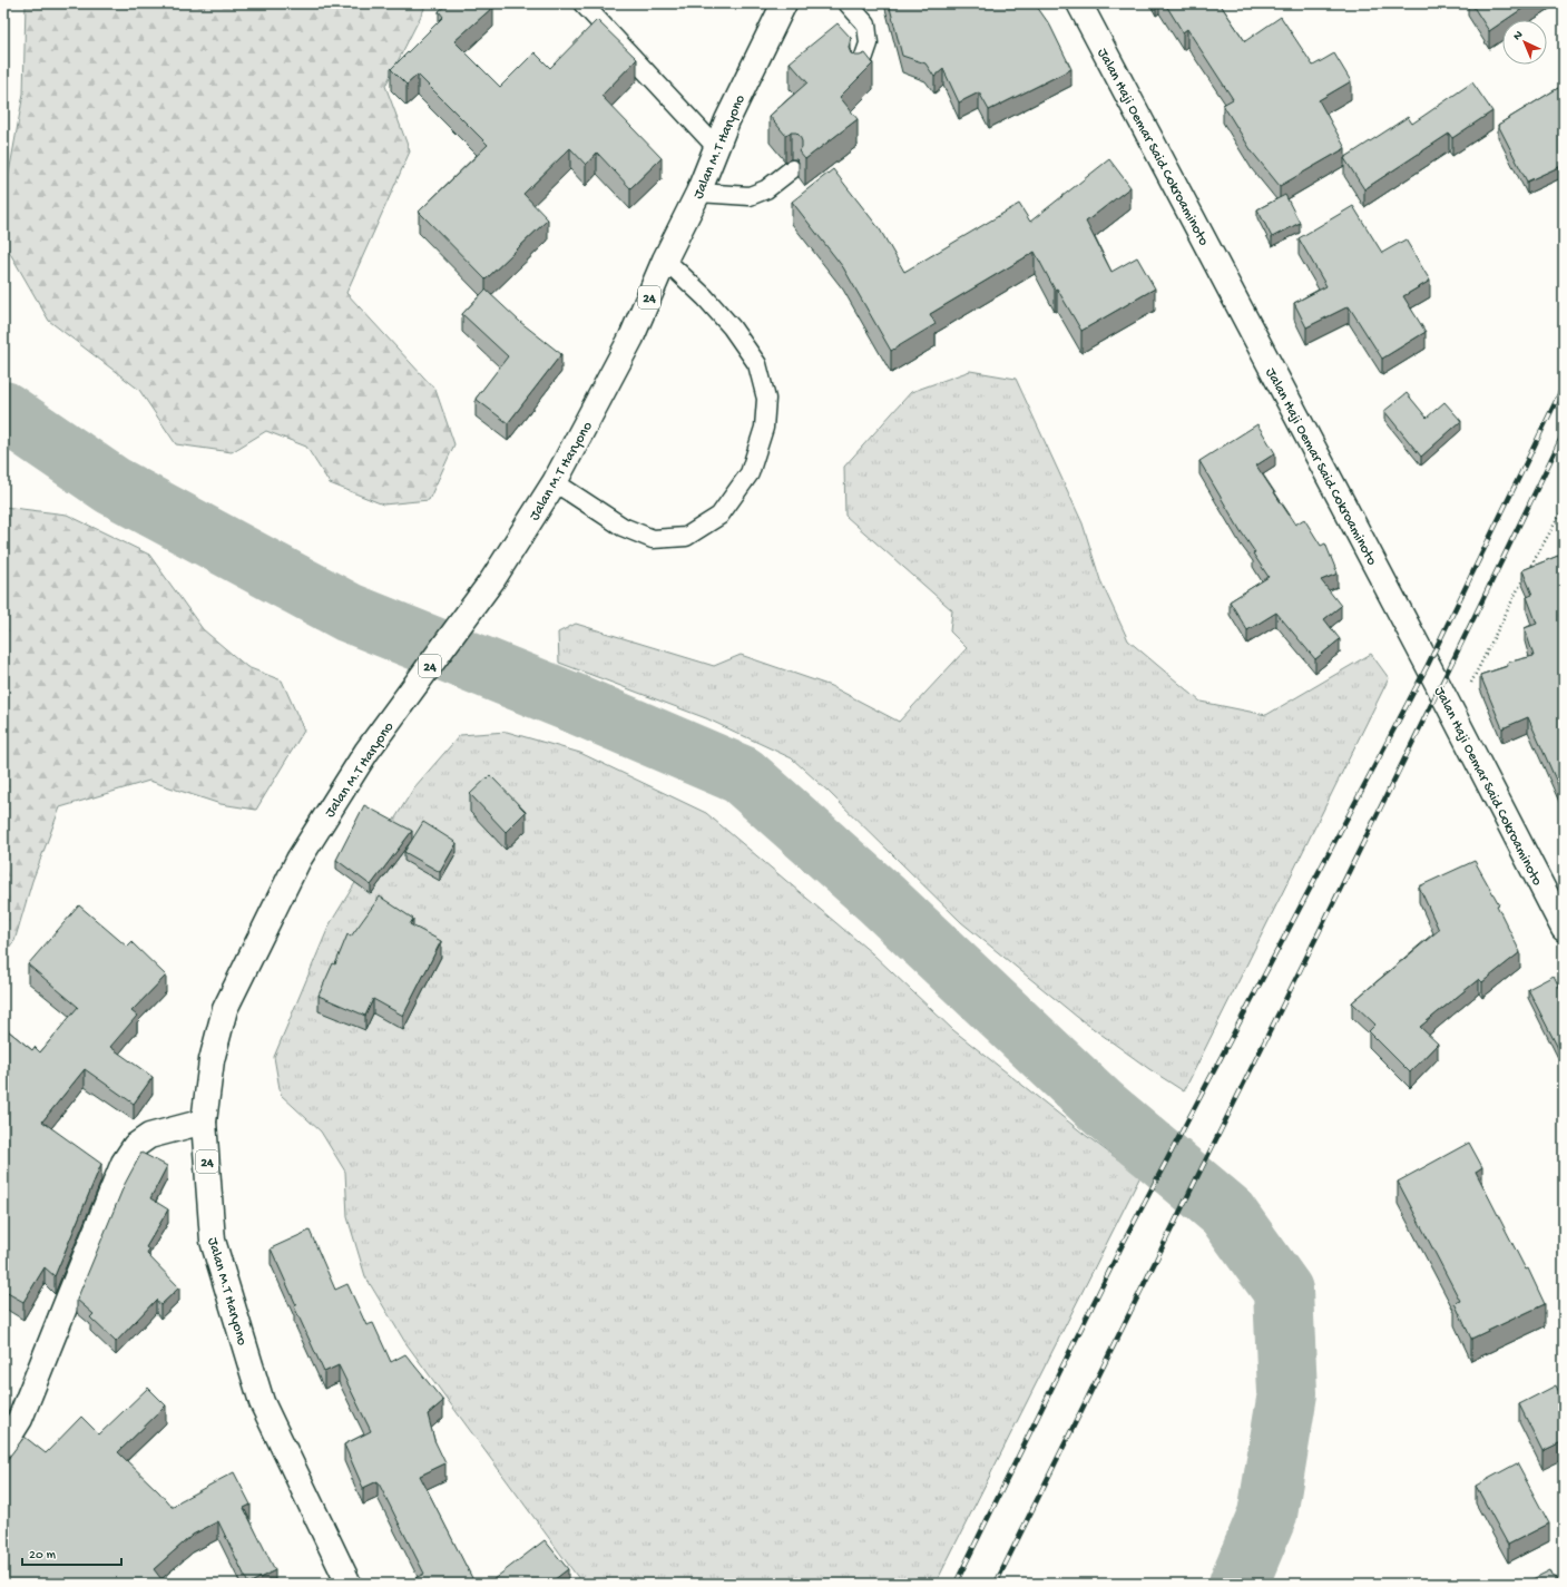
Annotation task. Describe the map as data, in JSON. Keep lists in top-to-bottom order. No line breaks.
{"streets":{"main road":["Jalan M.T Haryono","Jalan Haji Oemar Said Cokroaminoto","24"]},"scale_bar":"20 m","north":"top left"}
